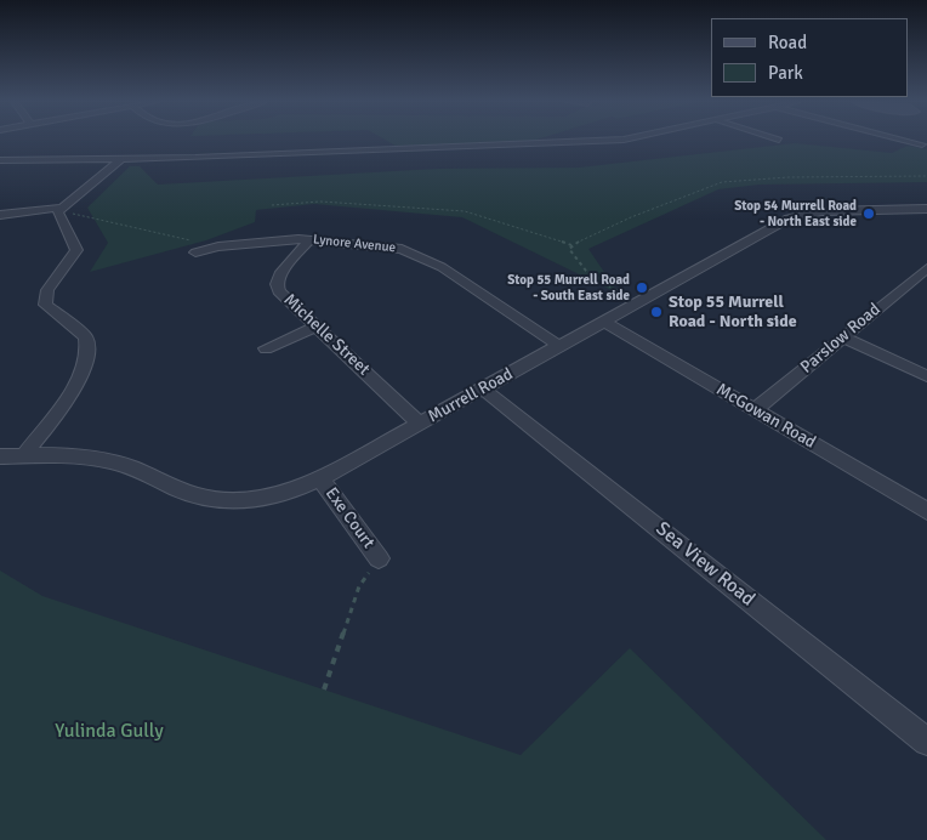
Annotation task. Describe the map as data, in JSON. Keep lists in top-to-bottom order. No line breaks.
{"streets":{"street":["Lynore Avenue","Michelle Street","Parslow Road","Murrell Road","McGowan Road","Exe Court","Sea View Road"]},"crossings":[["Lynore Avenue","Michelle Street"],["Lynore Avenue","Murrell Road"],["Michelle Street","Murrell Road"],["Parslow Road","McGowan Road"],["Murrell Road","McGowan Road"],["Murrell Road","Exe Court"],["Murrell Road","Sea View Road"]],"parks":["Yulinda Gully"],"places":["Stop 54 Murrell Road - North East side","Stop 55 Murrell Road - South East side","Stop 55 Murrell Road - North side"],"legend":["Road","Park"]}
